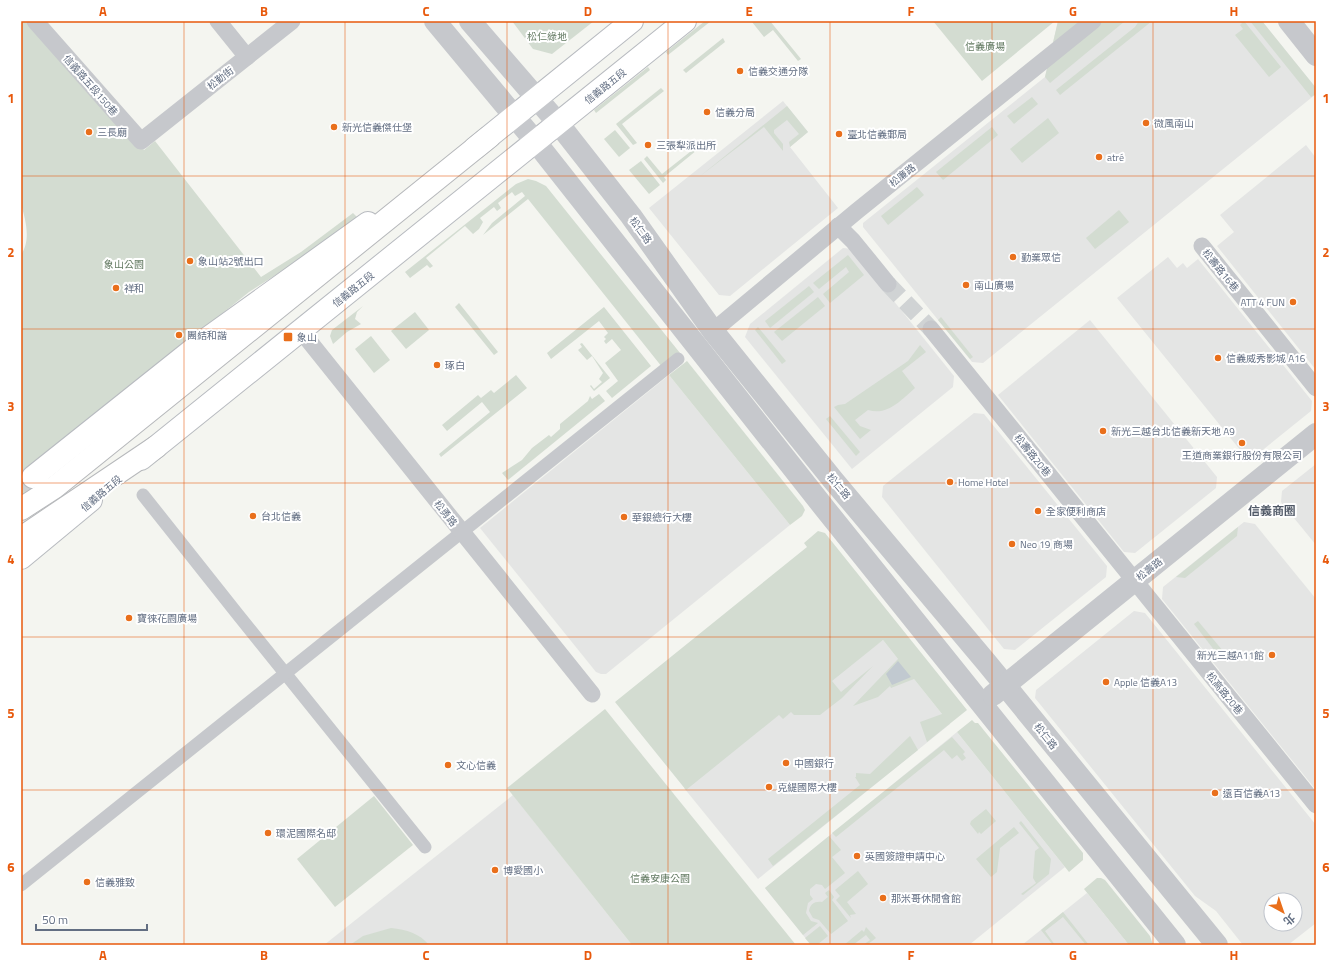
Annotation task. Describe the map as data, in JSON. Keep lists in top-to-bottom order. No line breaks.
{"streets":{"main road":["信義路五段"],"street":["松勤街","信義路五段150巷","松廉路","松仁路","松壽路16巷","松壽路20巷","松勇路","松壽路","松高路20巷"]},"crossings":[["松勤街","信義路五段150巷"],["信義路五段","松仁路"],["信義路五段","松勇路"],["松廉路","松仁路"],["松仁路","松壽路"],["松壽路20巷","松壽路"],["松壽路20巷","松高路20巷"],["松壽路","松高路20巷"]],"districts":["信義商圈"],"parks":["松仁綠地","信義廣場","象山公園","信義安康公園"],"places":{"other":["信義交通分隊","信義分局","微風南山","新光信義傑仕堡","三長廟","臺北信義郵局","三張犁派出所","atré","勤業眾信","象山站2號出口","南山廣場","祥和","ATT 4 FUN","團結和諧","信義威秀影城 A16","琢白","新光三越台北信義新天地 A9","王道商業銀行股份有限公司","Home Hotel","全家便利商店","台北信義","華銀總行大樓","Neo 19 商場","寶徠花園廣場","新光三越A11館","Apple 信義A13","中國銀行","文心信義","克緹國際大樓","遠百信義A13","環泥國際名邸","英國簽證申請中心","博愛國小","信義雅致","那米哥休閒會館"],"transit":["象山"]},"scale_bar":"50 m","north":"bottom right","grid":{"columns":["A","B","C","D","E","F","G","H"],"rows":["1","2","3","4","5","6"]}}
